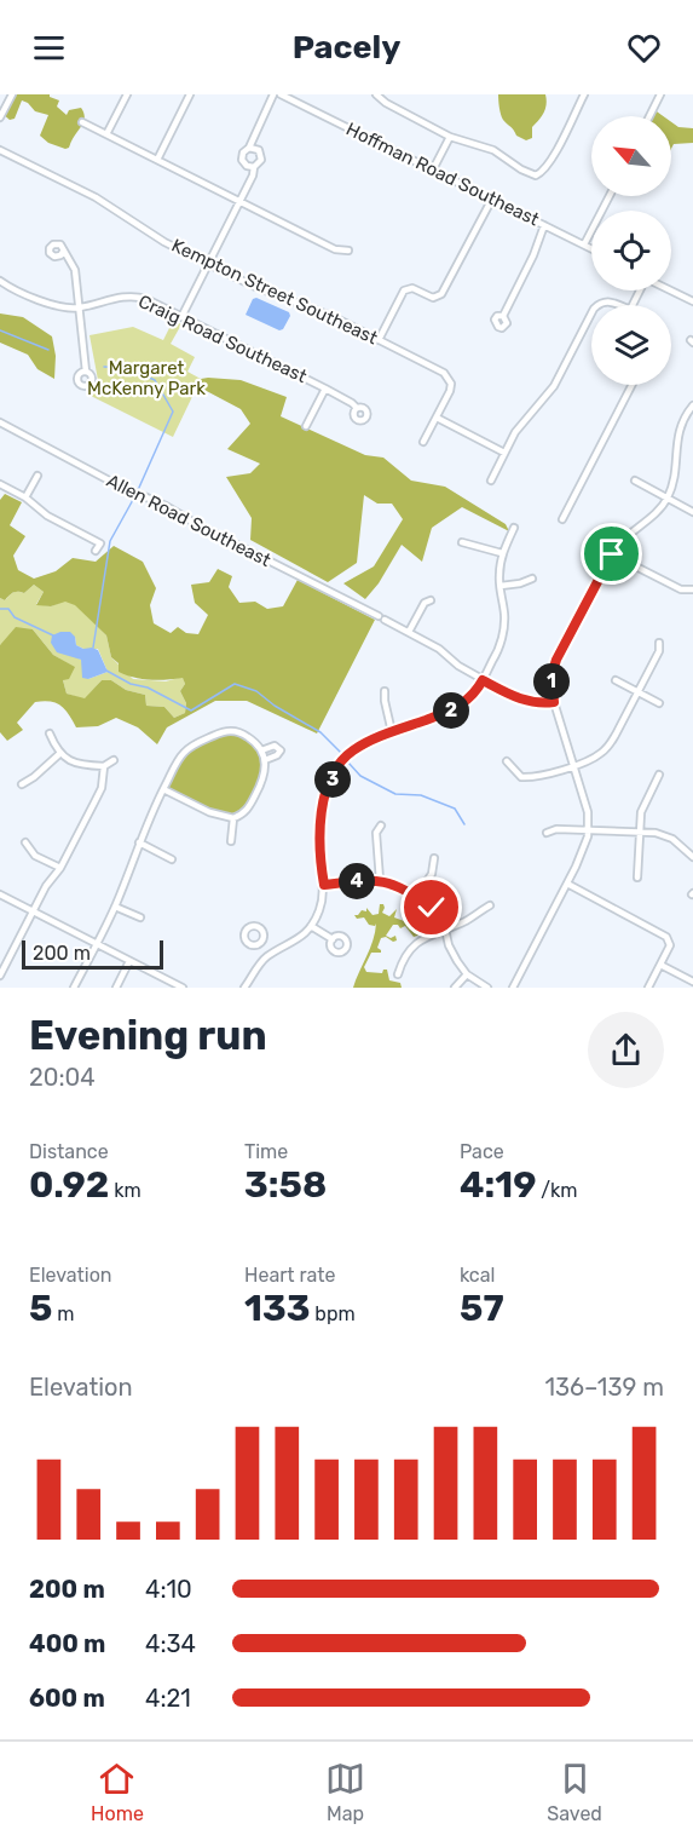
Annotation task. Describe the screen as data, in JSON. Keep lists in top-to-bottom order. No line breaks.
{"streets":{"street":["Hoffman Road Southeast","Kempton Street Southeast","Craig Road Southeast","Allen Road Southeast"]},"parks":["Margaret McKenny Park"],"scale_bar":"200 m","north":"top left","page":{"header":"Pacely","pins":["1","2","3","4"],"scale":"200 m","heading":["Evening run","20:04"],"stats":[["Distance","0.92 km"],["Time","3:58"],["Pace","4:19 /km"],["Elevation","5 m"],["Heart rate","133 bpm"],["kcal","57"]],"chart":["Elevation","136–139 m"],"list":[{"name":"200 m","note":"4:10"},{"name":"400 m","note":"4:34"},{"name":"600 m","note":"4:21"}],"tabs":["Home","Map","Saved"]}}
